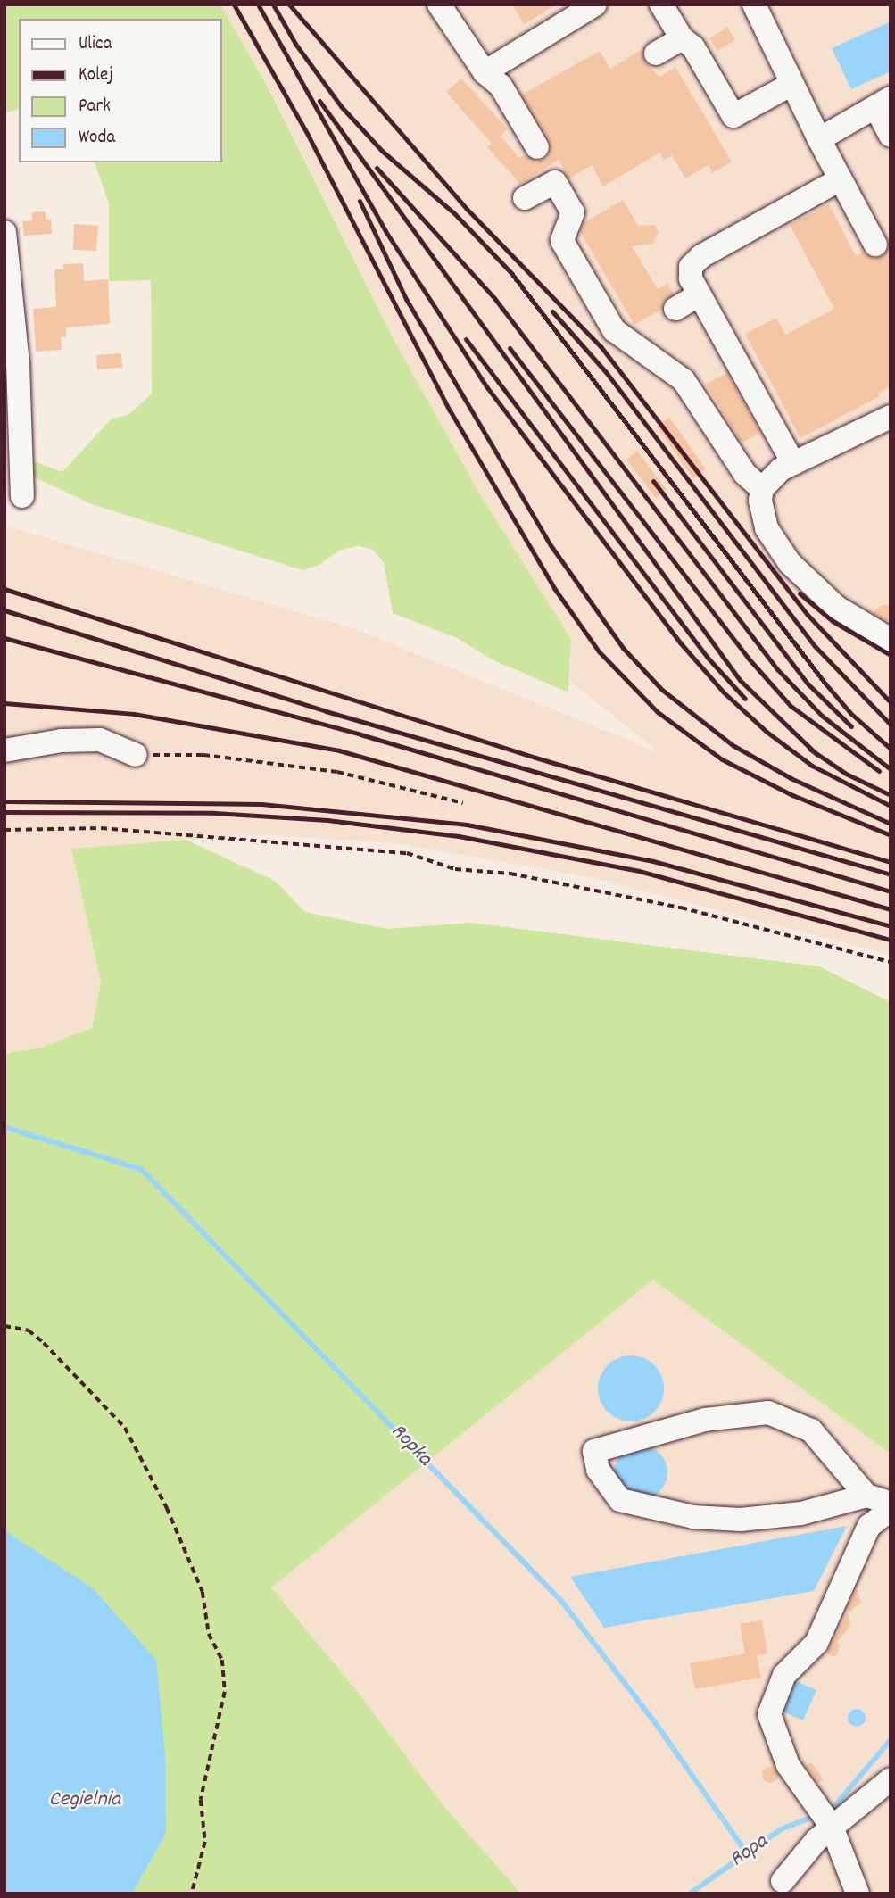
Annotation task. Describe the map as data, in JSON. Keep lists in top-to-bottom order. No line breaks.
{"water":["Ropka","Cegielnia","Ropa"],"legend":["Ulica","Kolej","Park","Woda"]}
